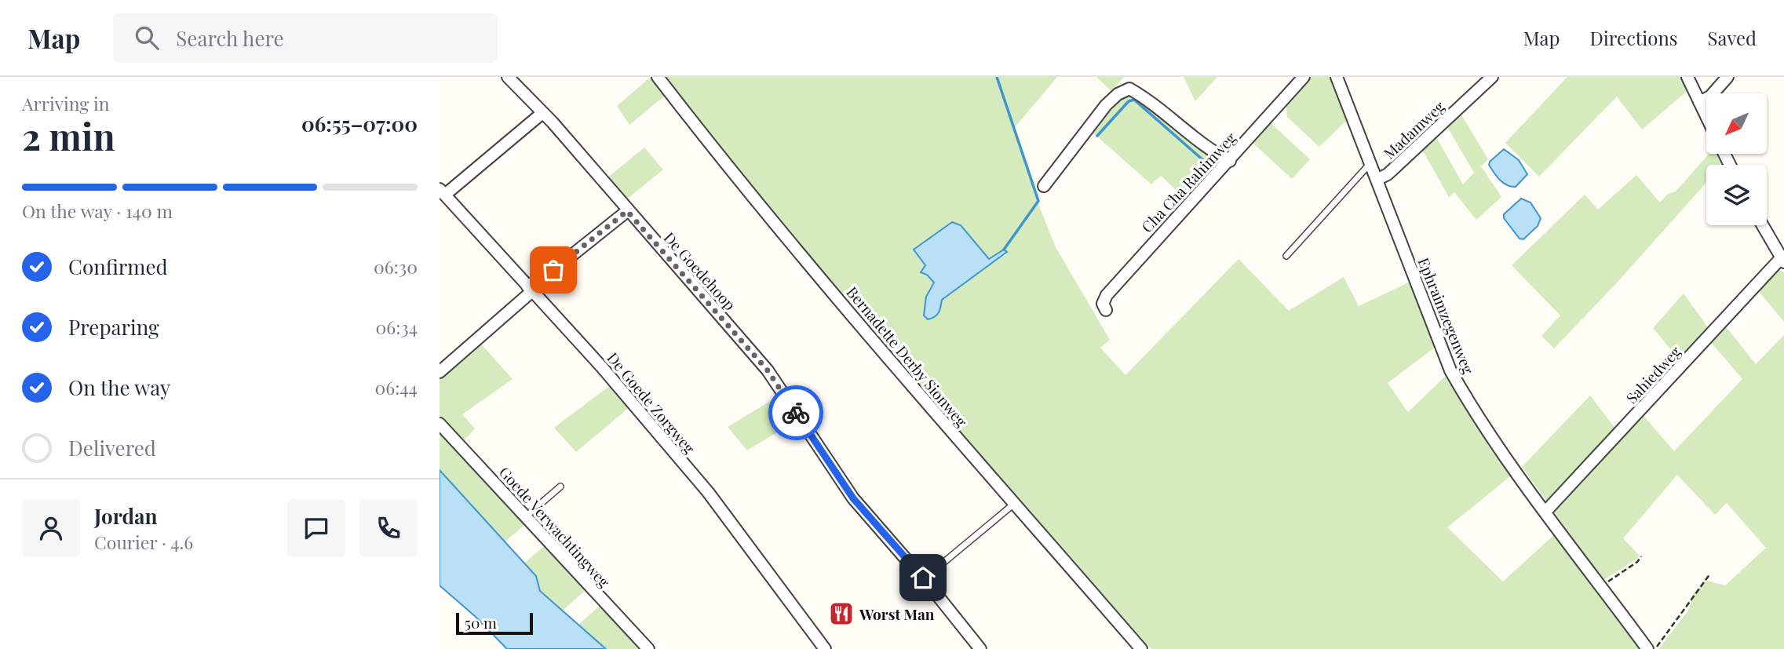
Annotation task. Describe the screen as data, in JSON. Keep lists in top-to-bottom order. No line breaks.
{"streets":{"street":["Madamweg","Cha Cha Rahimweg","De Goedehoop","Ephraimzegenweg","Bernadette Derby Sionweg","Sahiedweg","De Goede Zorgweg","Goede Verwachtingweg"]},"crossings":[["Madamweg","Ephraimzegenweg"],["Ephraimzegenweg","Sahiedweg"]],"places":{"restaurant":["Worst Man"]},"scale_bar":"50 m","north":"bottom left","page":{"header":"Map","search":"Search here","nav":["Map","Directions","Saved"],"heading":["2 min","Arriving in","06:55–07:00"],"panel":["Jordan","Courier · 4.6"],"bar":"On the way · 140 m","list":[["Confirmed","06:30"],["Preparing","06:34"],["On the way","06:44"],"Delivered"],"scale":"50 m"}}
